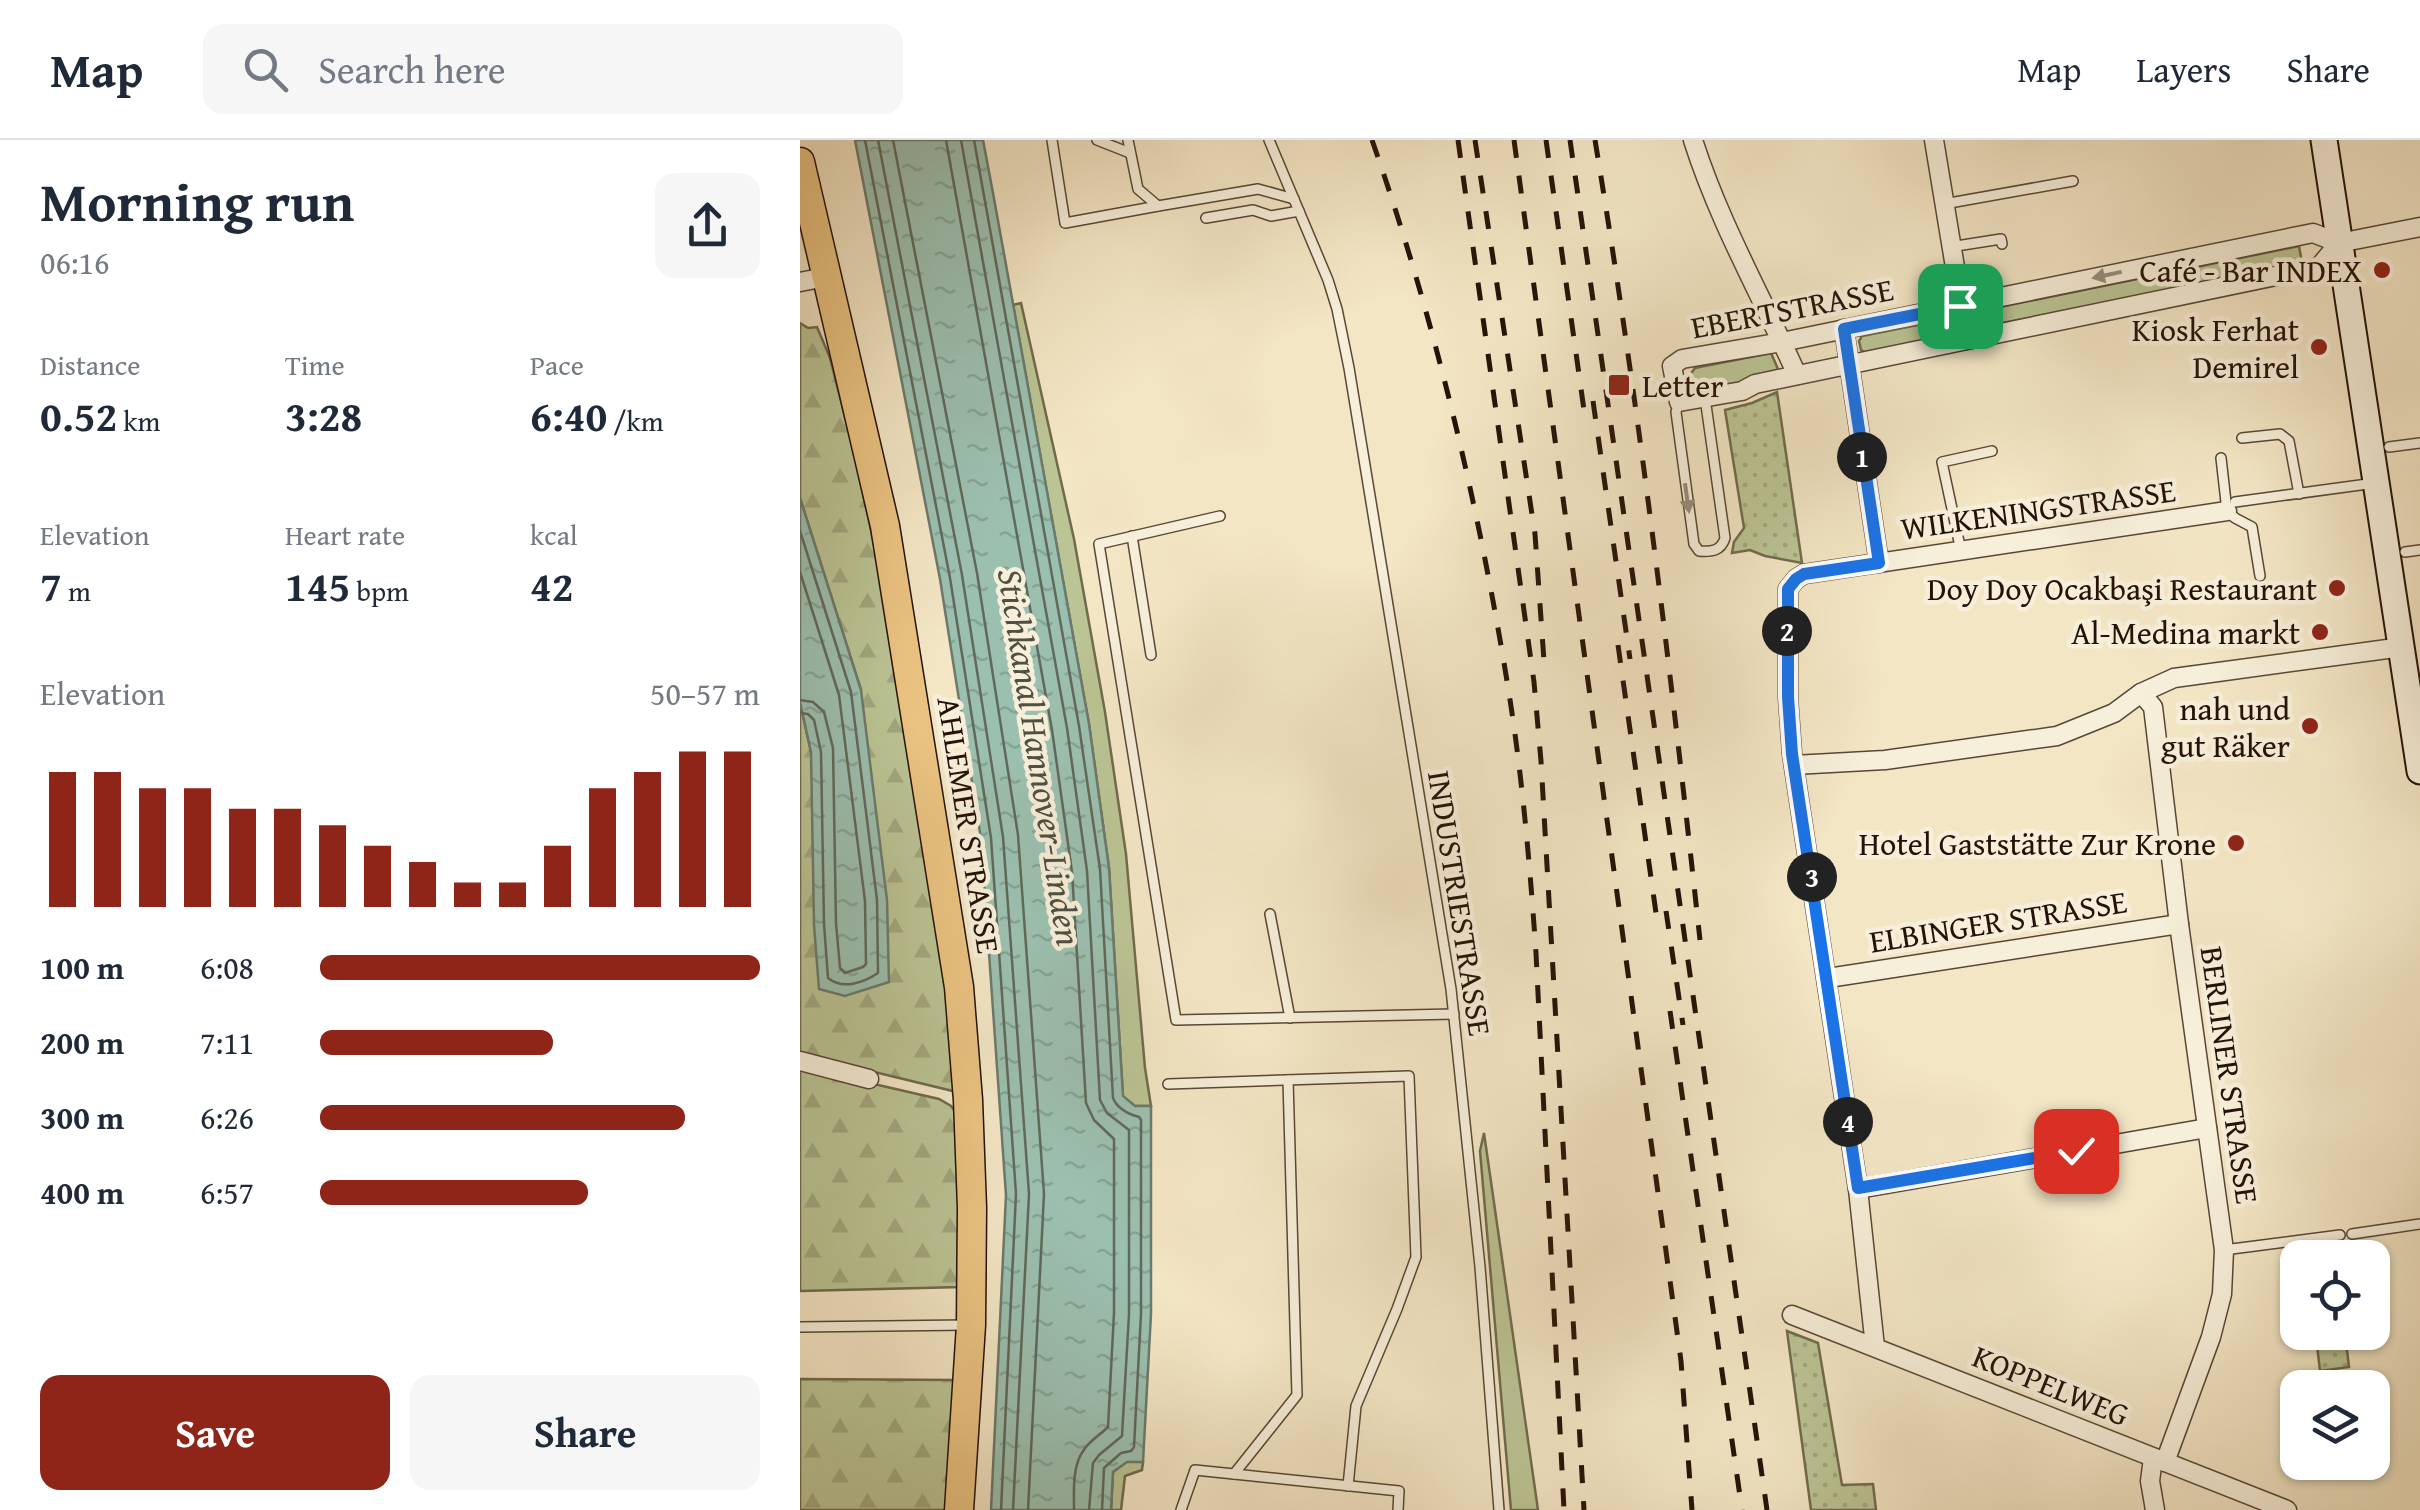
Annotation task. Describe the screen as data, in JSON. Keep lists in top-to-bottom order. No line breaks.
{"streets":{"main road":["AHLEMER STRASSE"],"street":["EBERTSTRASSE","WILKENINGSTRASSE","ELBINGER STRASSE","BERLINER STRASSE","KOPPELWEG"],"lane":["INDUSTRIESTRASSE"]},"crossings":[["ELBINGER STRASSE","BERLINER STRASSE"],["BERLINER STRASSE","KOPPELWEG"]],"water":["Stichkanal Hannover-Linden"],"places":{"other":["Café - Bar INDEX","Kiosk Ferhat Demirel","Doy Doy Ocakbaşi Restaurant","Al-Medina markt","nah und gut Räker","Hotel Gaststätte Zur Krone"],"transit":["Letter"]},"page":{"header":"Map","search":"Search here","nav":["Map","Layers","Share"],"heading":["Morning run","06:16"],"stats":[["Distance","0.52 km"],["Time","3:28"],["Pace","6:40 /km"],["Elevation","7 m"],["Heart rate","145 bpm"],["kcal","42"]],"pins":["1","2","3","4"],"chart":["Elevation","50–57 m"],"list":[{"name":"100 m","note":"6:08"},{"name":"200 m","note":"7:11"},{"name":"300 m","note":"6:26"},{"name":"400 m","note":"6:57"}],"buttons":["Save","Share"]}}
